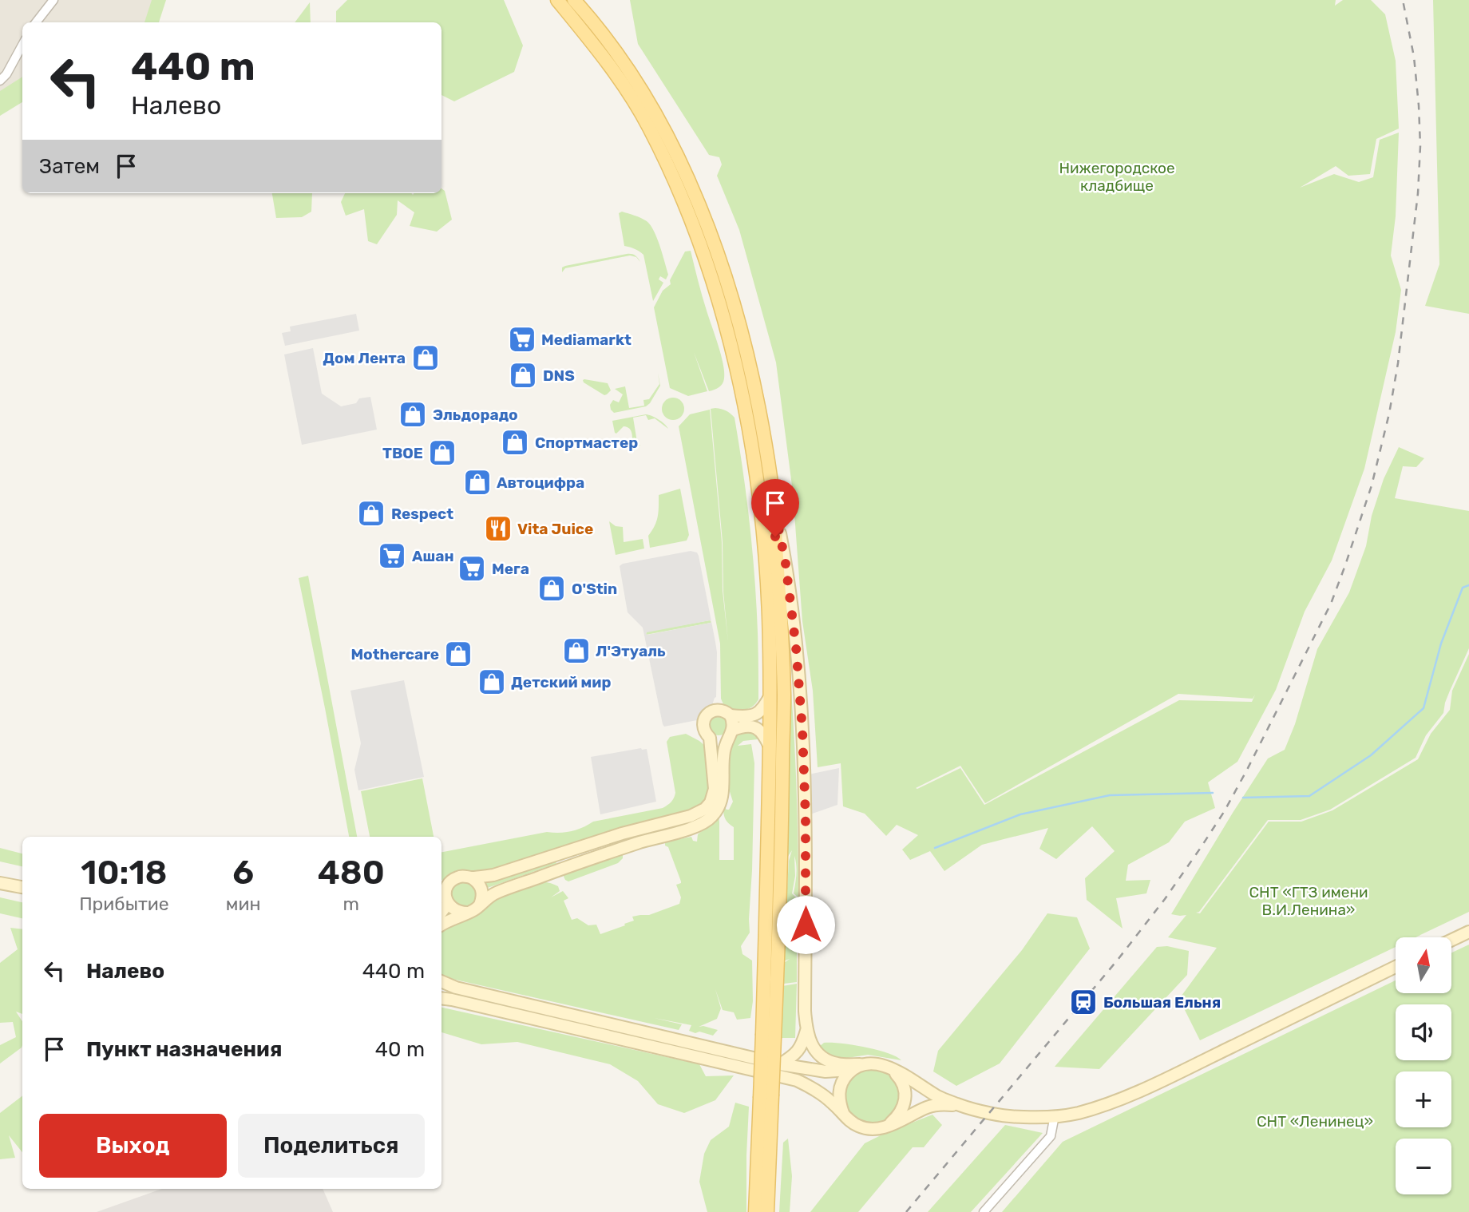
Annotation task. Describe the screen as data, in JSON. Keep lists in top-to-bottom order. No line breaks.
{"parks":["Нижегородское кладбище","СНТ «ГТЗ имени В.И.Ленина»","СНТ «Ленинец»"],"places":{"supermarket":["Mediamarkt","Ашан","Мега"],"shop":["Дом Лента","DNS","Эльдорадо","Спортмастер","ТВОЕ","Автоцифра","Respect","O'Stin","Л'Этуаль","Mothercare","Детский мир"],"restaurant":["Vita Juice"],"station":["Большая Ельня"]},"north":"top","page":{"turn":["440 m","Налево"],"then":"Затем","eta":["10:18","Прибытие","6","мин","480","m"],"list":[{"name":"Налево","value":"440 m"},{"name":"Пункт назначения","value":"40 m"}],"map_buttons":["+","−"],"buttons":["Выход","Поделиться"]}}
